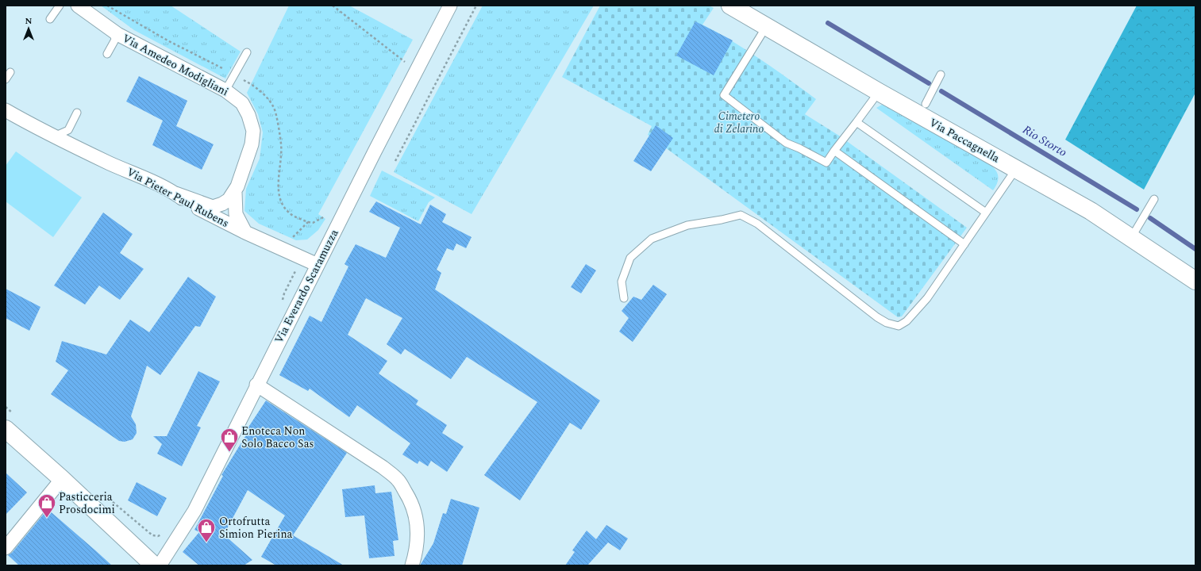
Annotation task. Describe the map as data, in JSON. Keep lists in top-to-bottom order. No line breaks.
{"streets":{"main road":["Via Paccagnella"],"street":["Via Amedeo Modigliani","Via Pieter Paul Rubens","Via Everardo Scaramuzza"]},"crossings":[["Via Amedeo Modigliani","Via Pieter Paul Rubens"],["Via Pieter Paul Rubens","Via Everardo Scaramuzza"]],"water":["Rio Storto"],"parks":["Cimetero di Zelarino"],"places":{"shop":["Enoteca Non Solo Bacco Sas","Pasticceria Prosdocimi","Ortofrutta Simion Pierina"]},"north":"top"}
